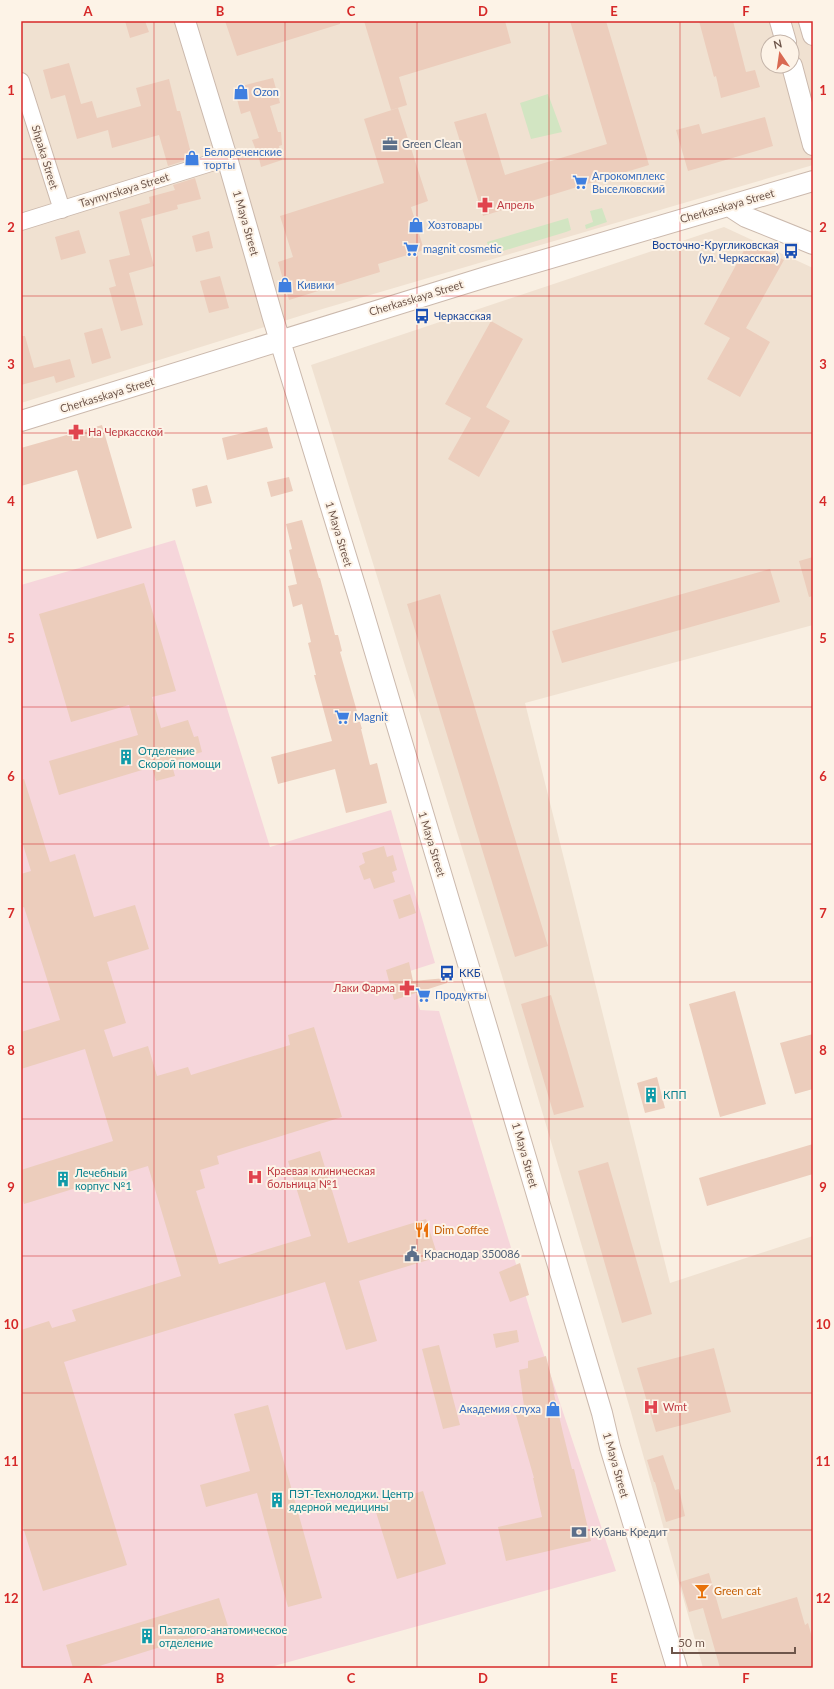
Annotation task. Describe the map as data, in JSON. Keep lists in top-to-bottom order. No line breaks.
{"streets":{"street":["Shpaka Street","Taymyrskaya Street","Cherkasskaya Street","1 Maya Street"]},"crossings":[["Shpaka Street","Taymyrskaya Street"],["Taymyrskaya Street","1 Maya Street"],["Cherkasskaya Street","1 Maya Street"]],"places":{"shop":["Ozon","Белореченские торты","Хозтовары","Кивики","Академия слуха"],"office":["Green Clean"],"supermarket":["Агрокомплекс Выселковский","magnit cosmetic","Magnit","Продукты"],"pharmacy":["Апрель","На Черкасской","Лаки Фарма"],"bus stop":["Восточно-Кругликовская (ул. Черкасская)","Черкасская","ККБ"],"building":["Отделение Скорой помощи","КПП","Лечебный корпус №1","ПЭТ-Технолоджи. Центр ядерной медицины","Паталого-анатомическое отделение"],"hospital":["Краевая клиническая больница №1","Wmt"],"restaurant":["Dim Coffee"],"public building":["Краснодар 350086"],"bank":["Кубань Кредит"],"bar":["Green cat"]},"scale_bar":"50 m","north":"top","grid":{"columns":["A","B","C","D","E","F"],"rows":["1","2","3","4","5","6","7","8","9","10","11","12"]}}
